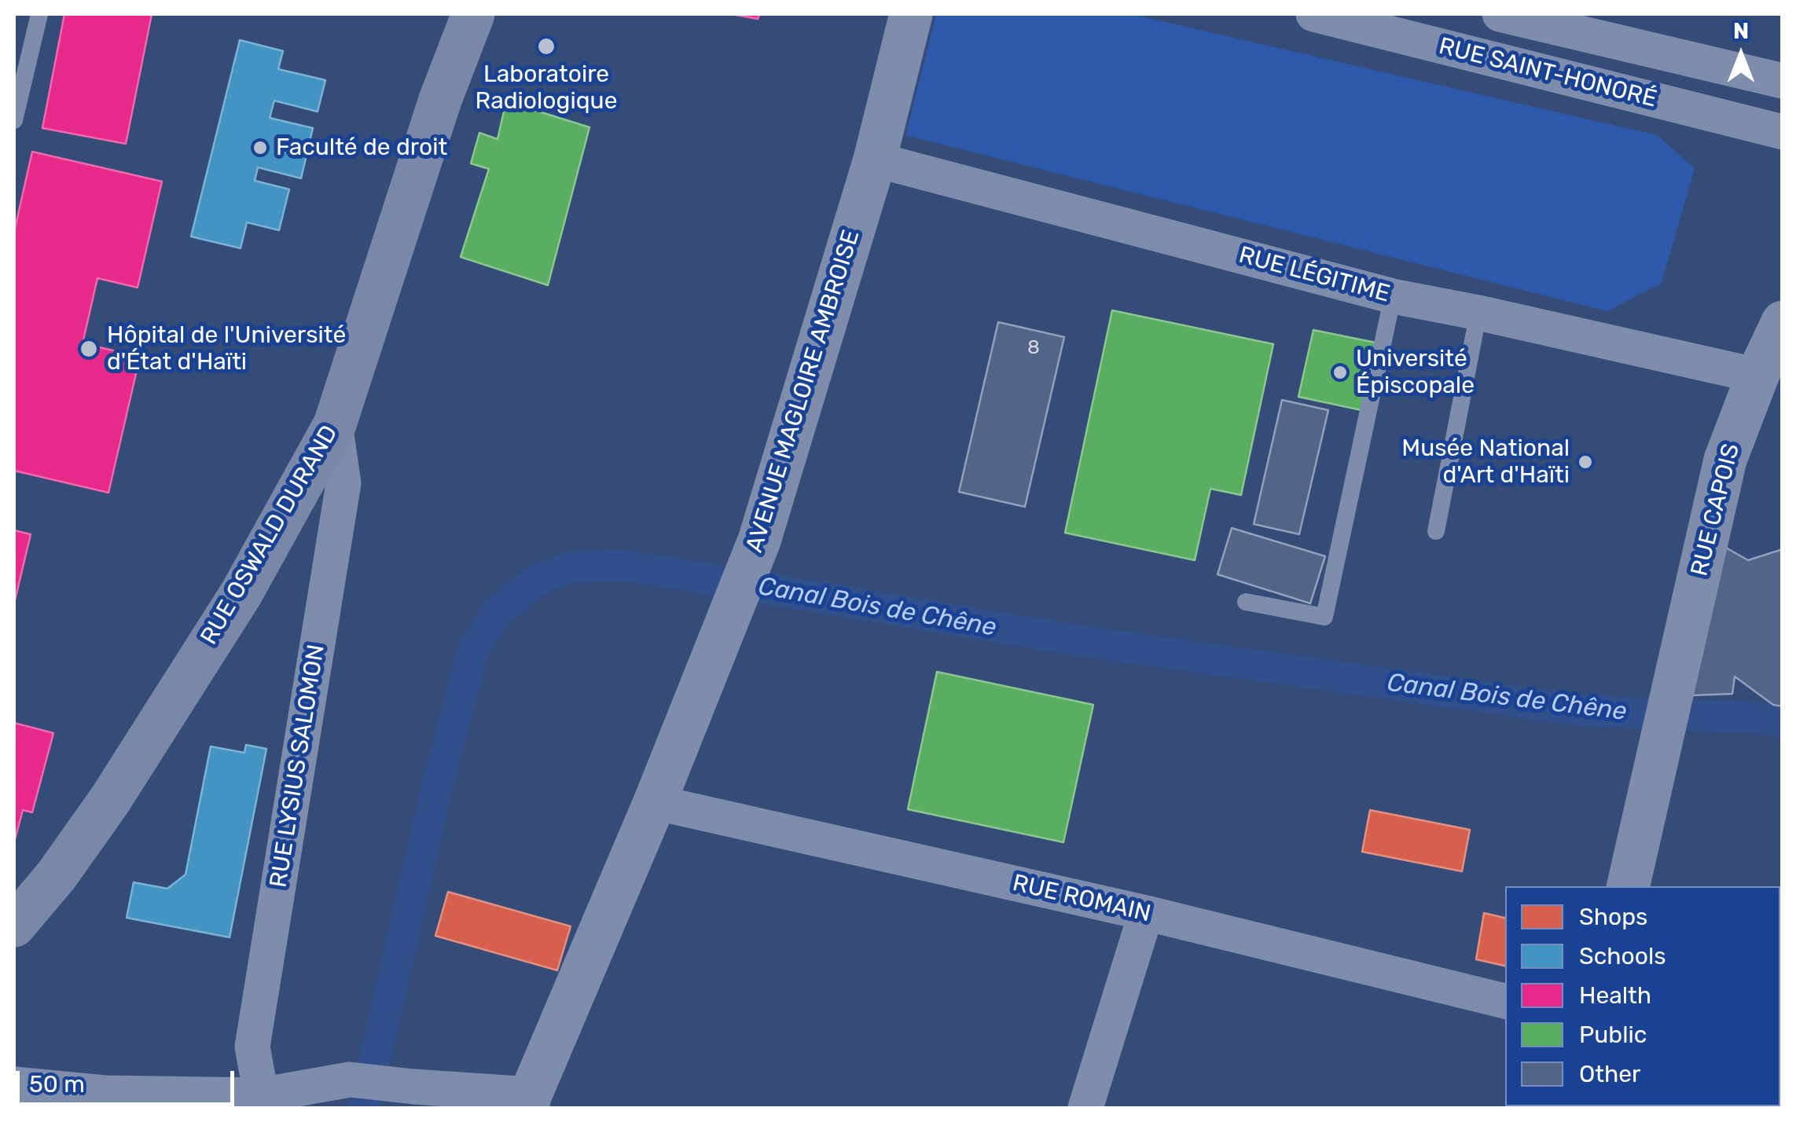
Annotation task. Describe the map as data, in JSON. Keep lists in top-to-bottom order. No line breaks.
{"streets":{"main road":["RUE OSWALD DURAND"],"street":["RUE SAINT-HONORÉ","RUE LÉGITIME","AVENUE MAGLOIRE AMBROISE","RUE CAPOIS","RUE LYSIUS SALOMON","RUE ROMAIN"]},"crossings":[["RUE LÉGITIME","AVENUE MAGLOIRE AMBROISE"],["RUE LÉGITIME","RUE CAPOIS"],["AVENUE MAGLOIRE AMBROISE","RUE ROMAIN"],["RUE OSWALD DURAND","RUE LYSIUS SALOMON"]],"water":["Canal Bois de Chêne"],"places":["Laboratoire Radiologique","Faculté de droit","Hôpital de l'Université d'État d'Haïti","Université Épiscopale","Musée National d'Art d'Haïti"],"house_numbers":["8"],"legend":["Shops","Schools","Health","Public","Other"],"scale_bar":"50 m","north":"top"}
